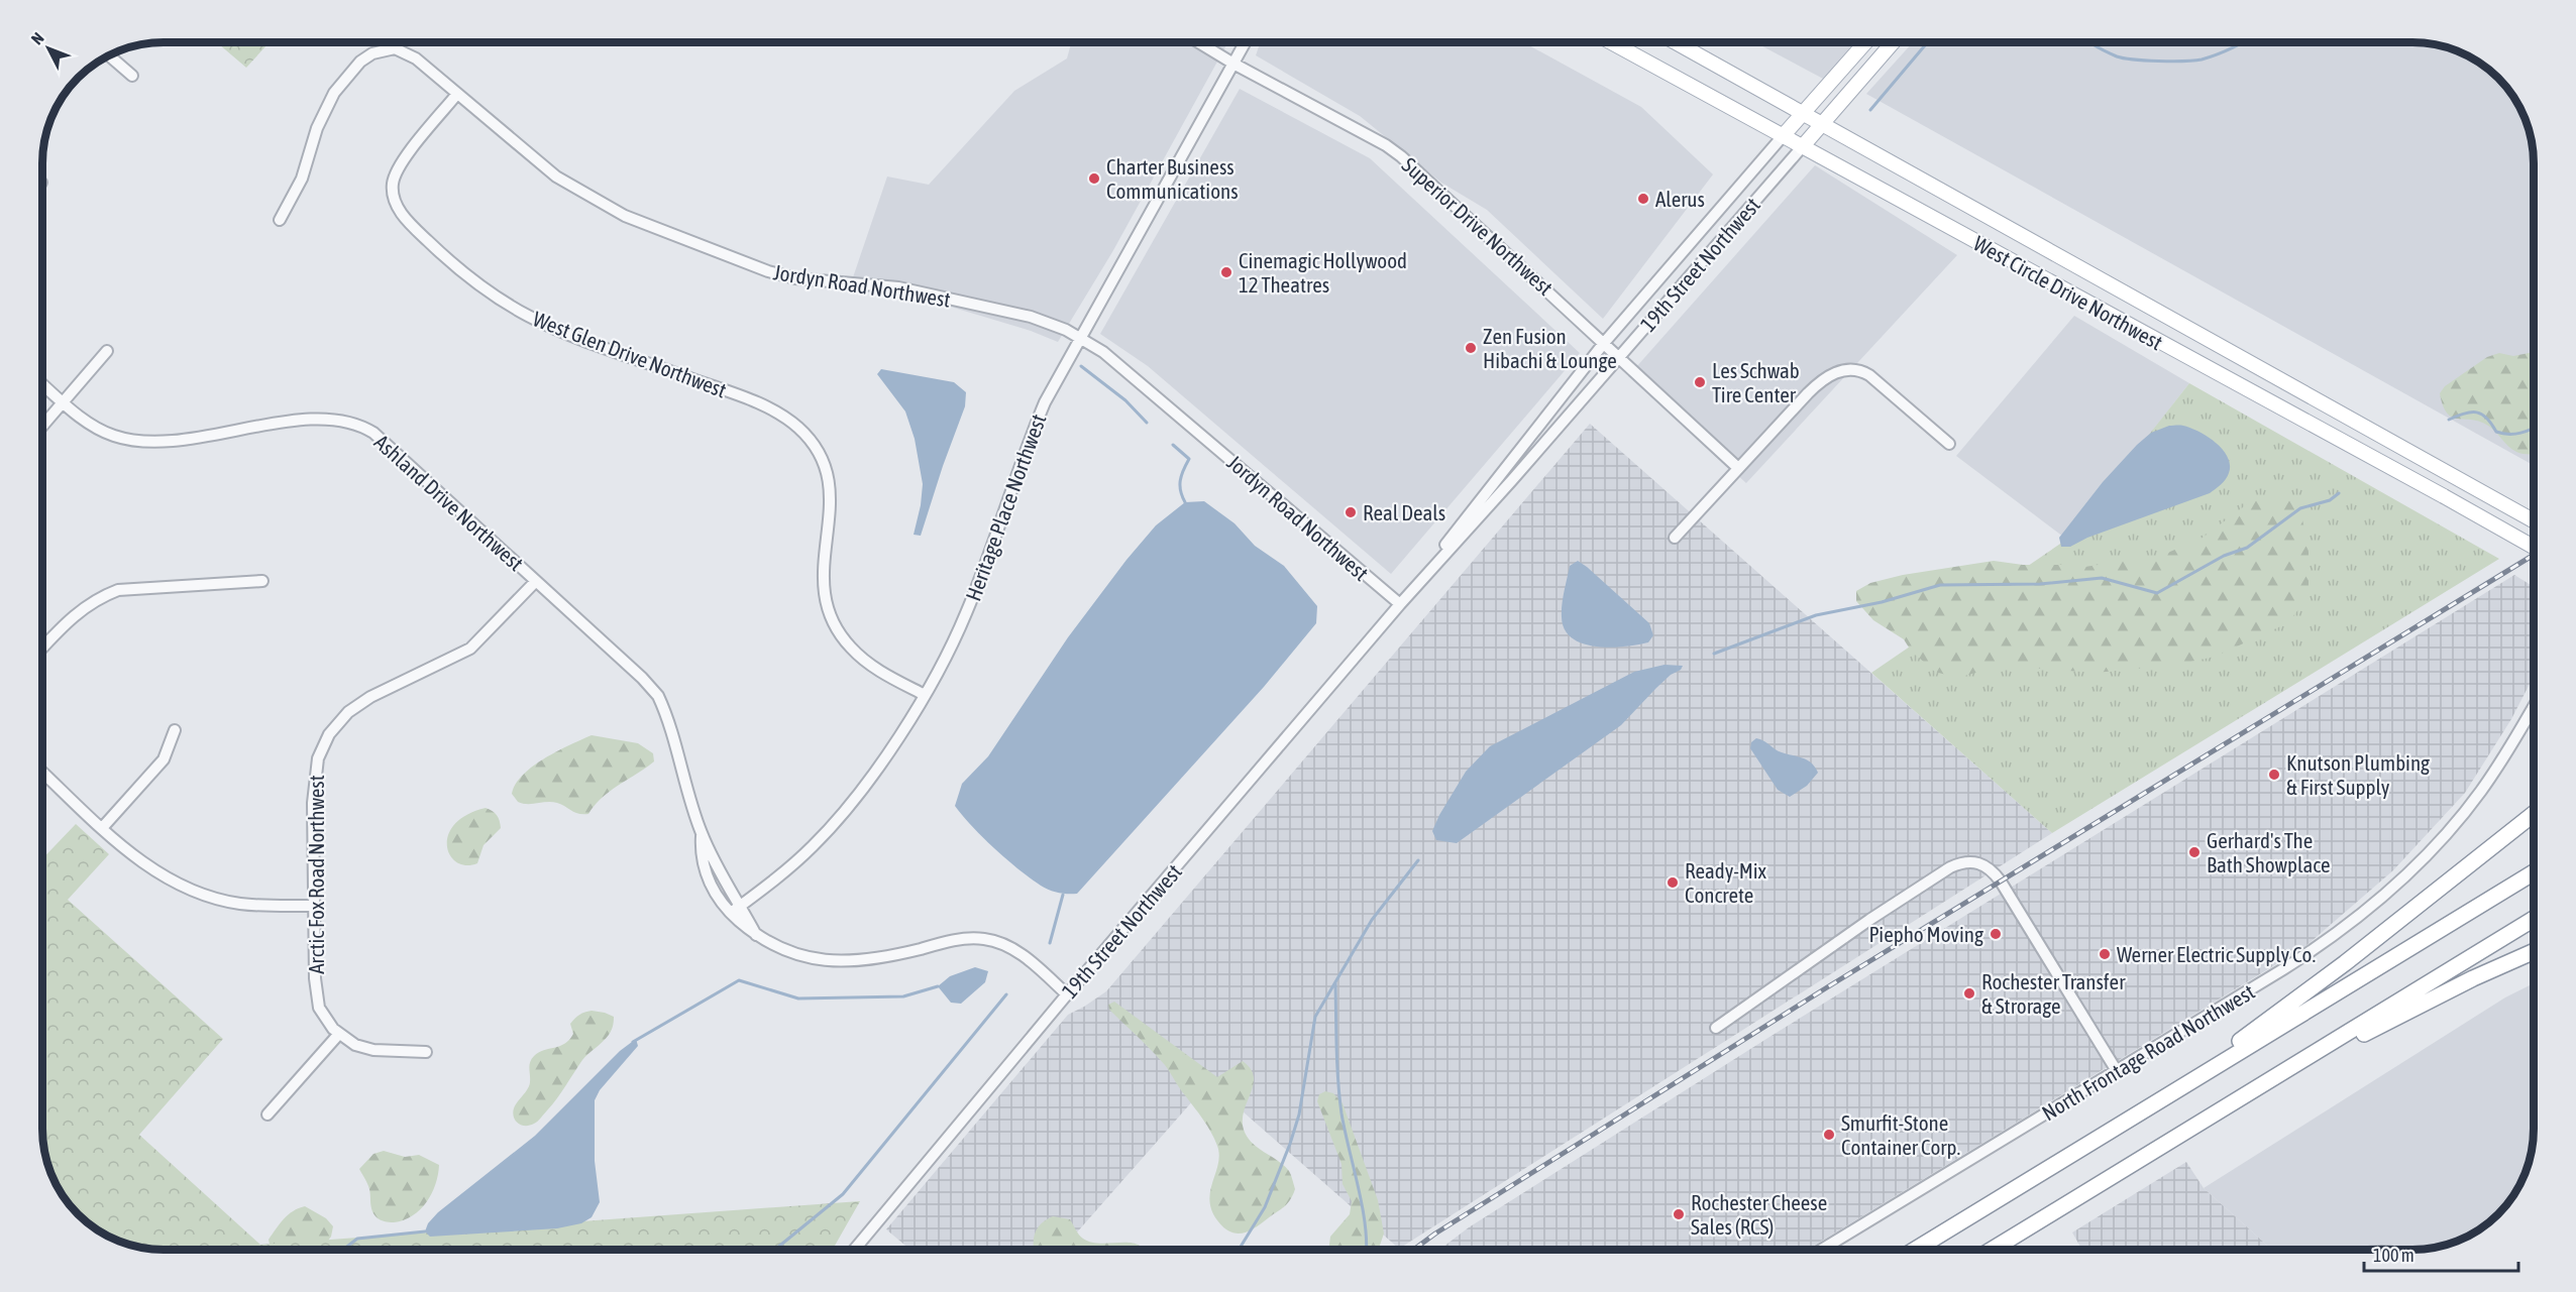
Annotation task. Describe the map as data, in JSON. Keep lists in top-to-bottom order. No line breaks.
{"streets":{"main road":["19th Street Northwest","West Circle Drive Northwest"],"street":["Superior Drive Northwest","Jordyn Road Northwest","West Glen Drive Northwest","Ashland Drive Northwest","Heritage Place Northwest","Arctic Fox Road Northwest","North Frontage Road Northwest"]},"crossings":[["Superior Drive Northwest","19th Street Northwest"],["Superior Drive Northwest","Heritage Place Northwest"],["19th Street Northwest","Jordyn Road Northwest"],["19th Street Northwest","West Circle Drive Northwest"],["19th Street Northwest","Ashland Drive Northwest"],["Jordyn Road Northwest","West Glen Drive Northwest"],["Jordyn Road Northwest","Heritage Place Northwest"],["West Glen Drive Northwest","Heritage Place Northwest"],["Ashland Drive Northwest","Heritage Place Northwest"],["Ashland Drive Northwest","Arctic Fox Road Northwest"]],"places":["Charter Business Communications","Alerus","Cinemagic Hollywood 12 Theatres","Zen Fusion Hibachi & Lounge","Les Schwab Tire Center","Real Deals","Knutson Plumbing & First Supply","Gerhard's The Bath Showplace","Ready-Mix Concrete","Piepho Moving","Werner Electric Supply Co.","Rochester Transfer & Strorage","Smurfit-Stone Container Corp.","Rochester Cheese Sales (RCS)"],"scale_bar":"100 m","north":"top left"}
